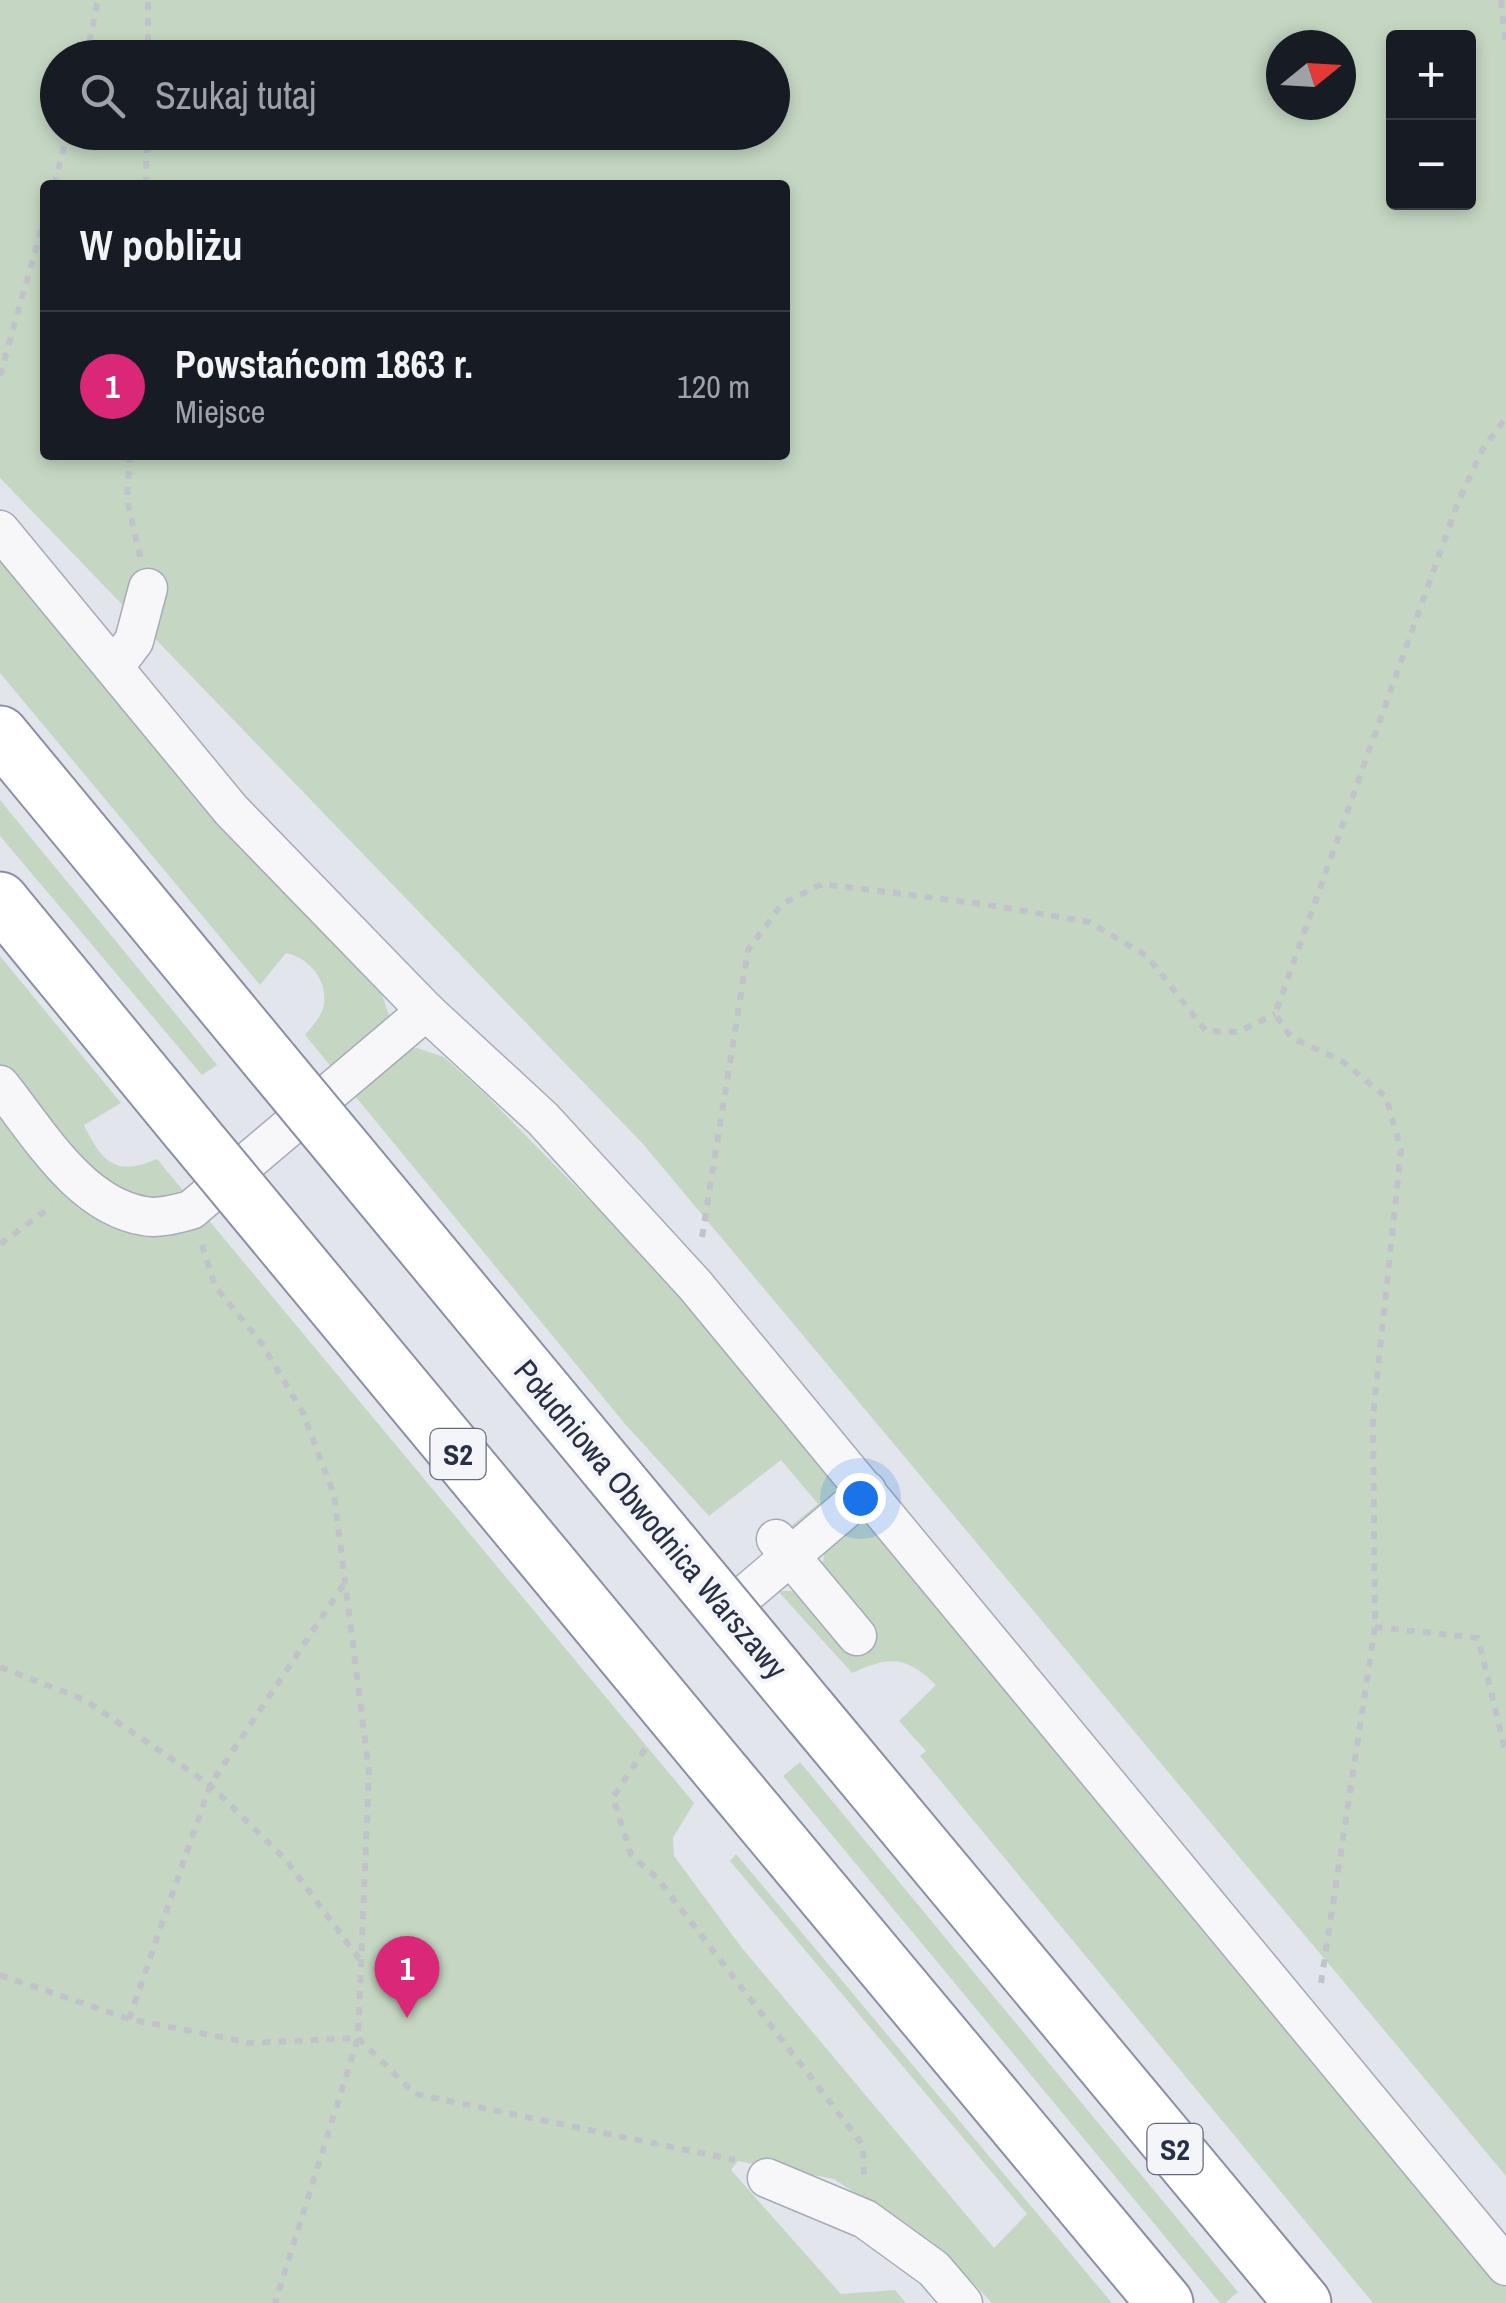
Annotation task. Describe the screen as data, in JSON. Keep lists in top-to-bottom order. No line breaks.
{"streets":{"highway":["S2","Południowa Obwodnica Warszawy"]},"north":"right","page":{"map_buttons":["+","−"],"search":"Szukaj tutaj","heading":"W pobliżu","list":[{"mark":"1","name":"Powstańcom 1863 r.","note":"Miejsce","value":"120 m"}],"pins":"1"}}
